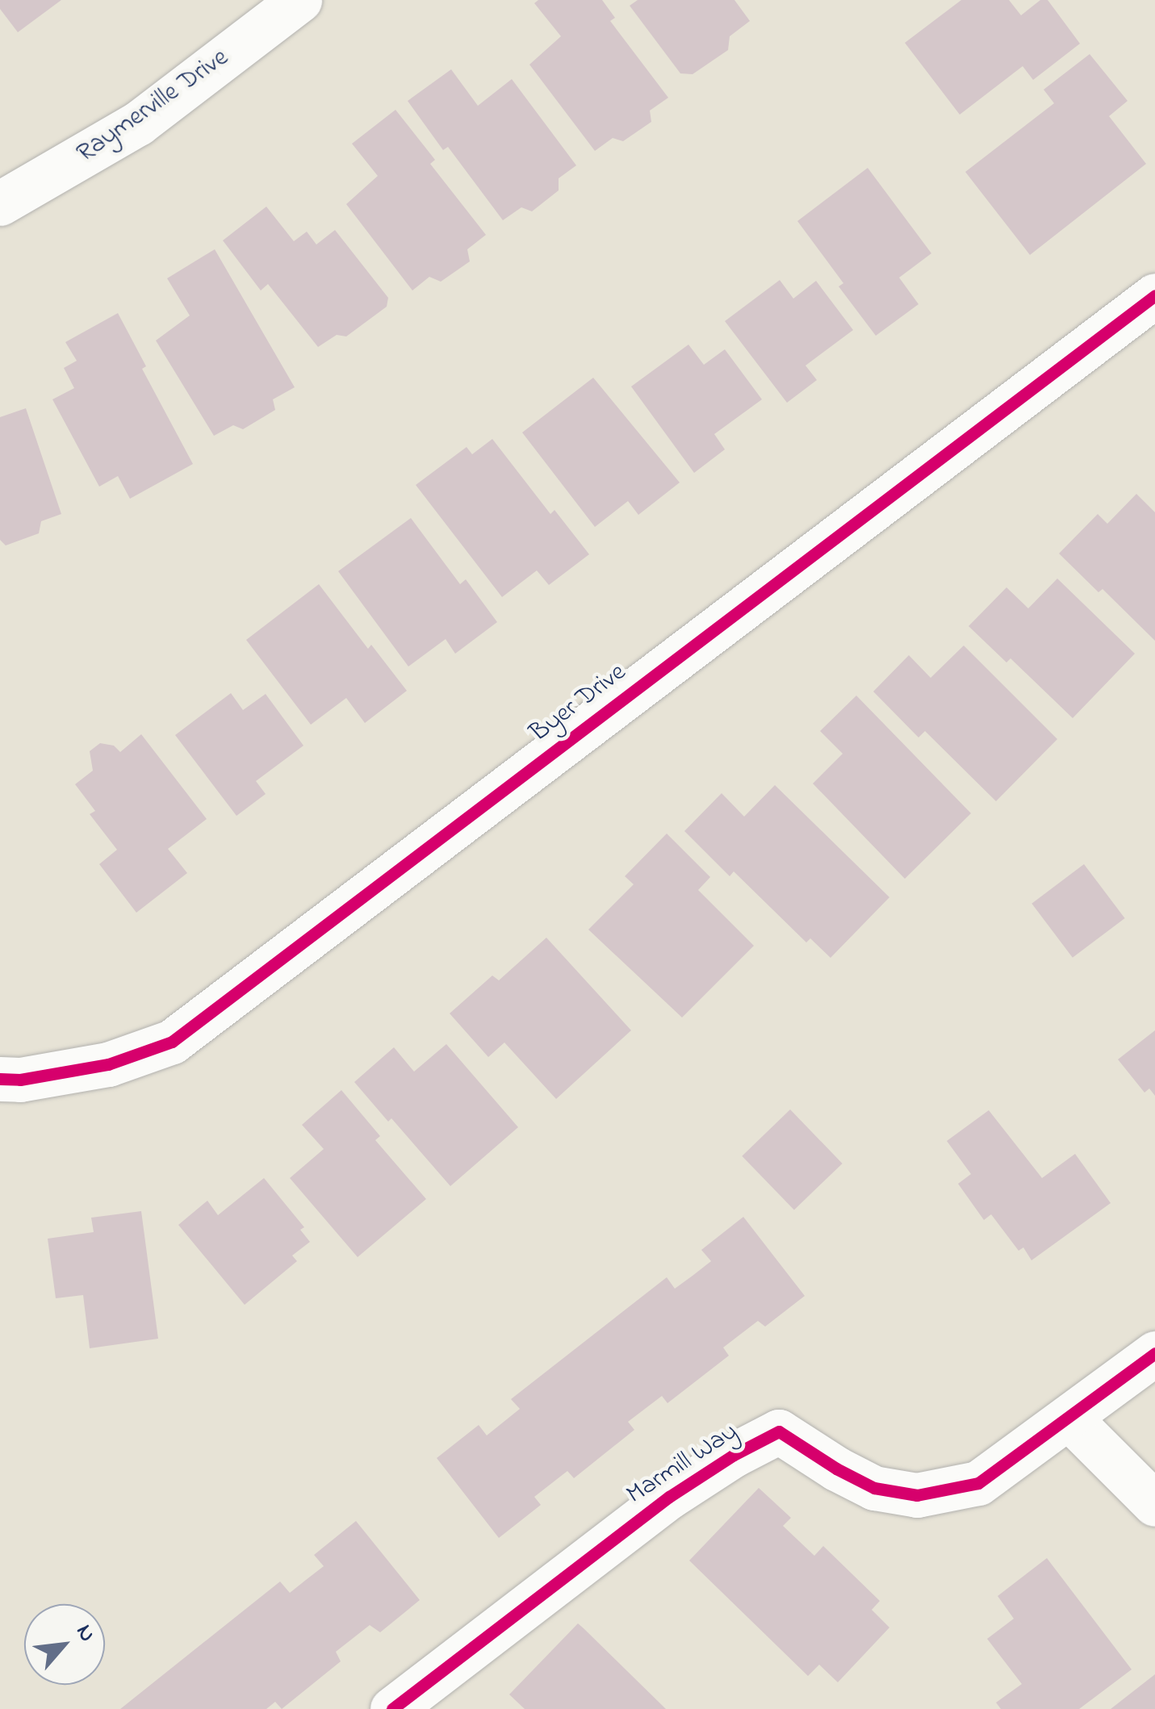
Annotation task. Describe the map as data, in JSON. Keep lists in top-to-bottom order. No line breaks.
{"streets":{"street":["Raymerville Drive","Byer Drive","Marmill Way"]},"north":"top right"}
